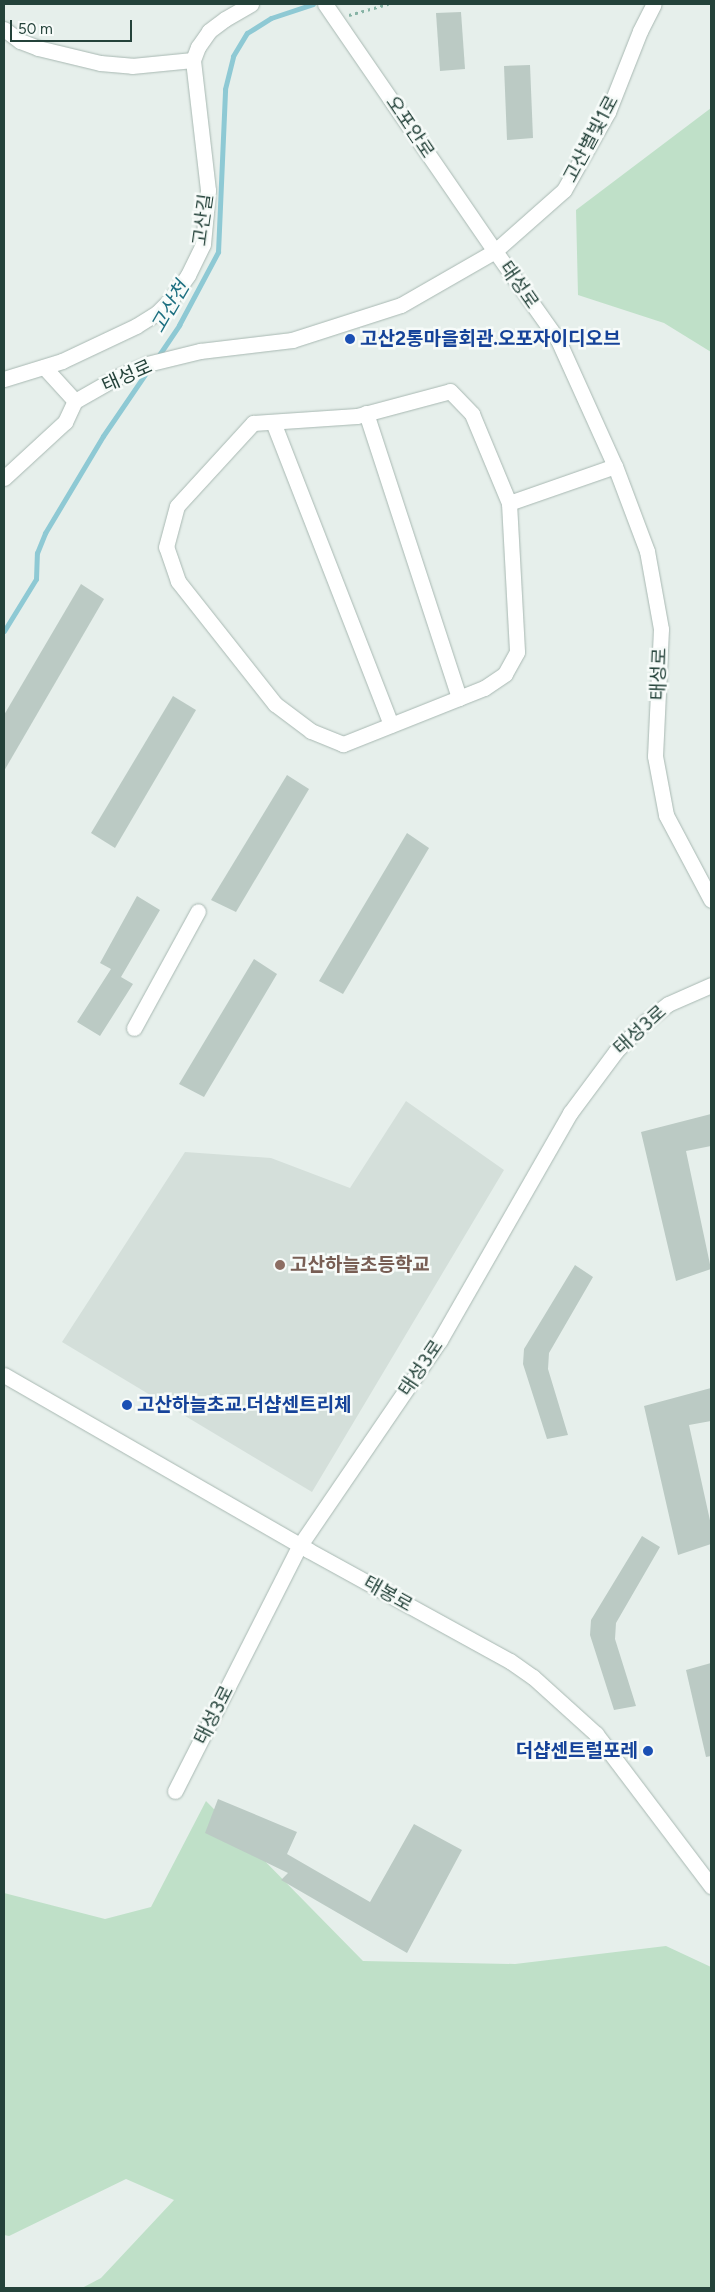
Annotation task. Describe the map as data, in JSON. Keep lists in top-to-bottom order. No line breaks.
{"streets":{"street":["오포안로","고산별빛1로","고산길","태성로","태성3로","태봉로"]},"crossings":[["오포안로","고산별빛1로"],["오포안로","태성로"],["고산별빛1로","태성로"],["태성3로","태봉로"]],"water":["고산천"],"places":["고산2통마을회관.오포자이디오브","고산하늘초등학교","고산하늘초교.더샵센트리체","더샵센트럴포레"],"scale_bar":"50 m"}
